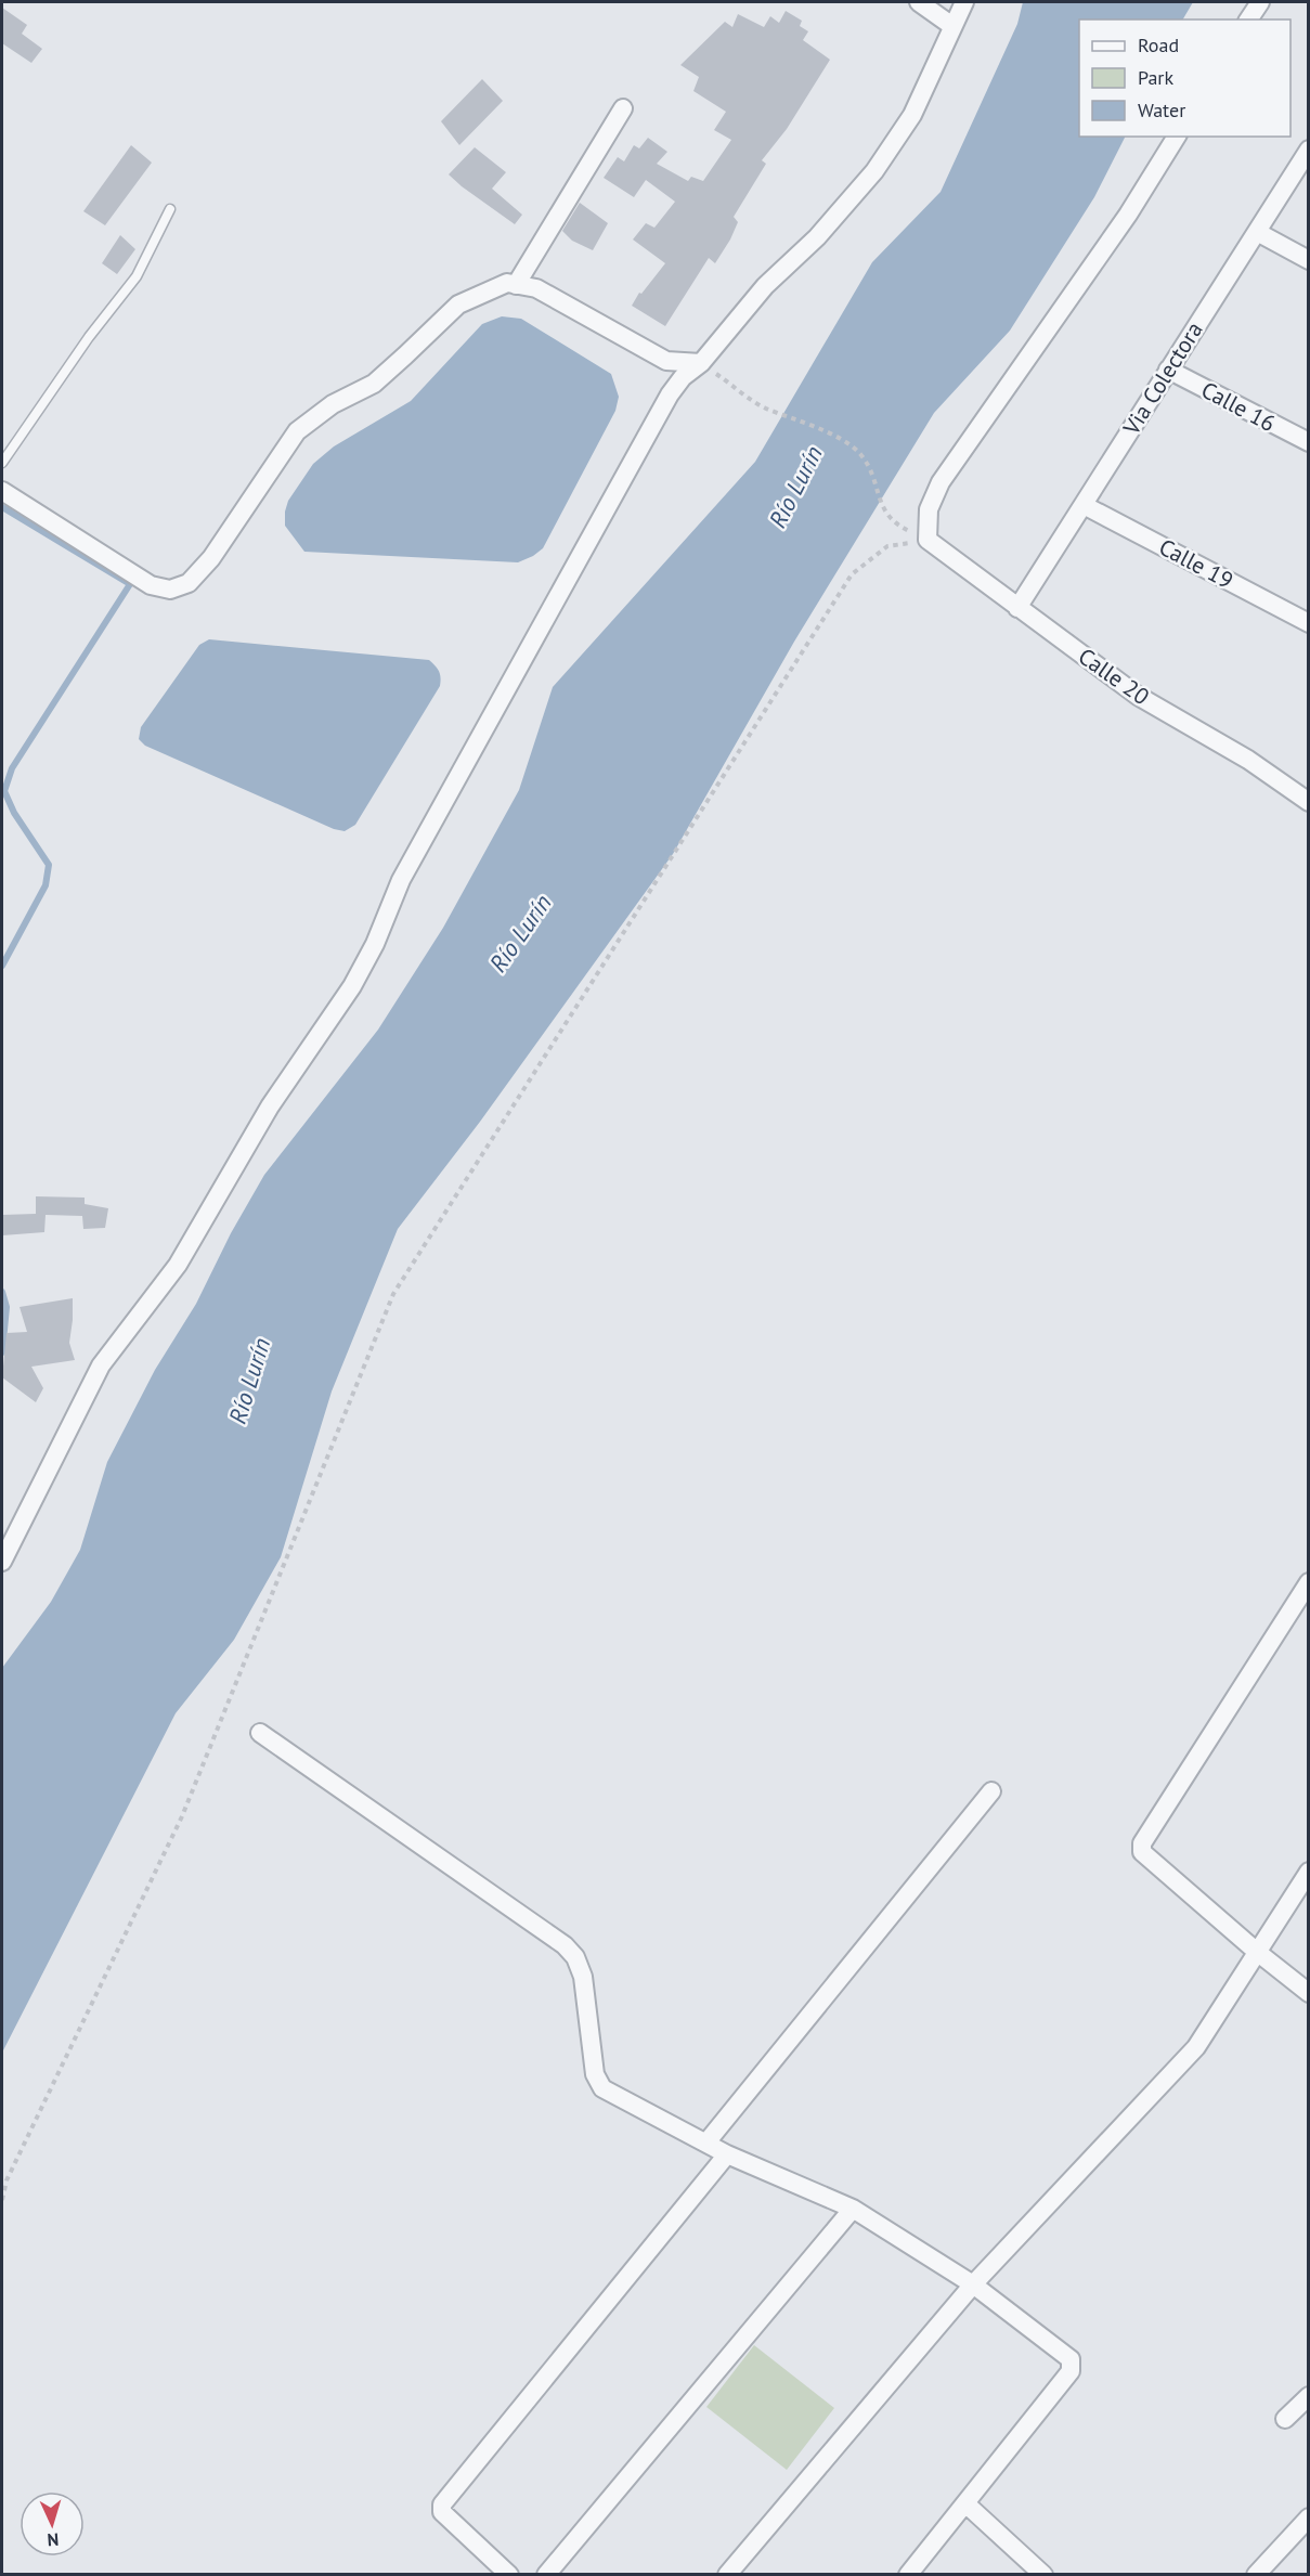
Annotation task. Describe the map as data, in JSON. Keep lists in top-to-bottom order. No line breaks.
{"streets":{"street":["Via Colectora","Calle 16","Calle 19","Calle 20"]},"crossings":[["Via Colectora","Calle 16"],["Via Colectora","Calle 19"],["Via Colectora","Calle 20"]],"water":["Río Lurín"],"legend":["Road","Park","Water"],"north":"bottom"}
